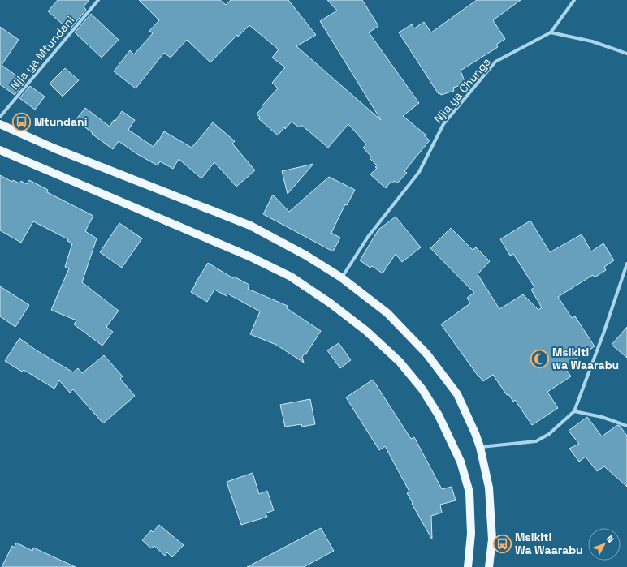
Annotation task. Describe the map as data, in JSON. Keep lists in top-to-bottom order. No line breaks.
{"streets":{"street":["Njia ya Mtundani","Njia ya Chunga"]},"places":{"bus stop":["Mtundani","Msikiti Wa Waarabu"],"mosque":["Msikiti wa Waarabu"]},"north":"top right"}
